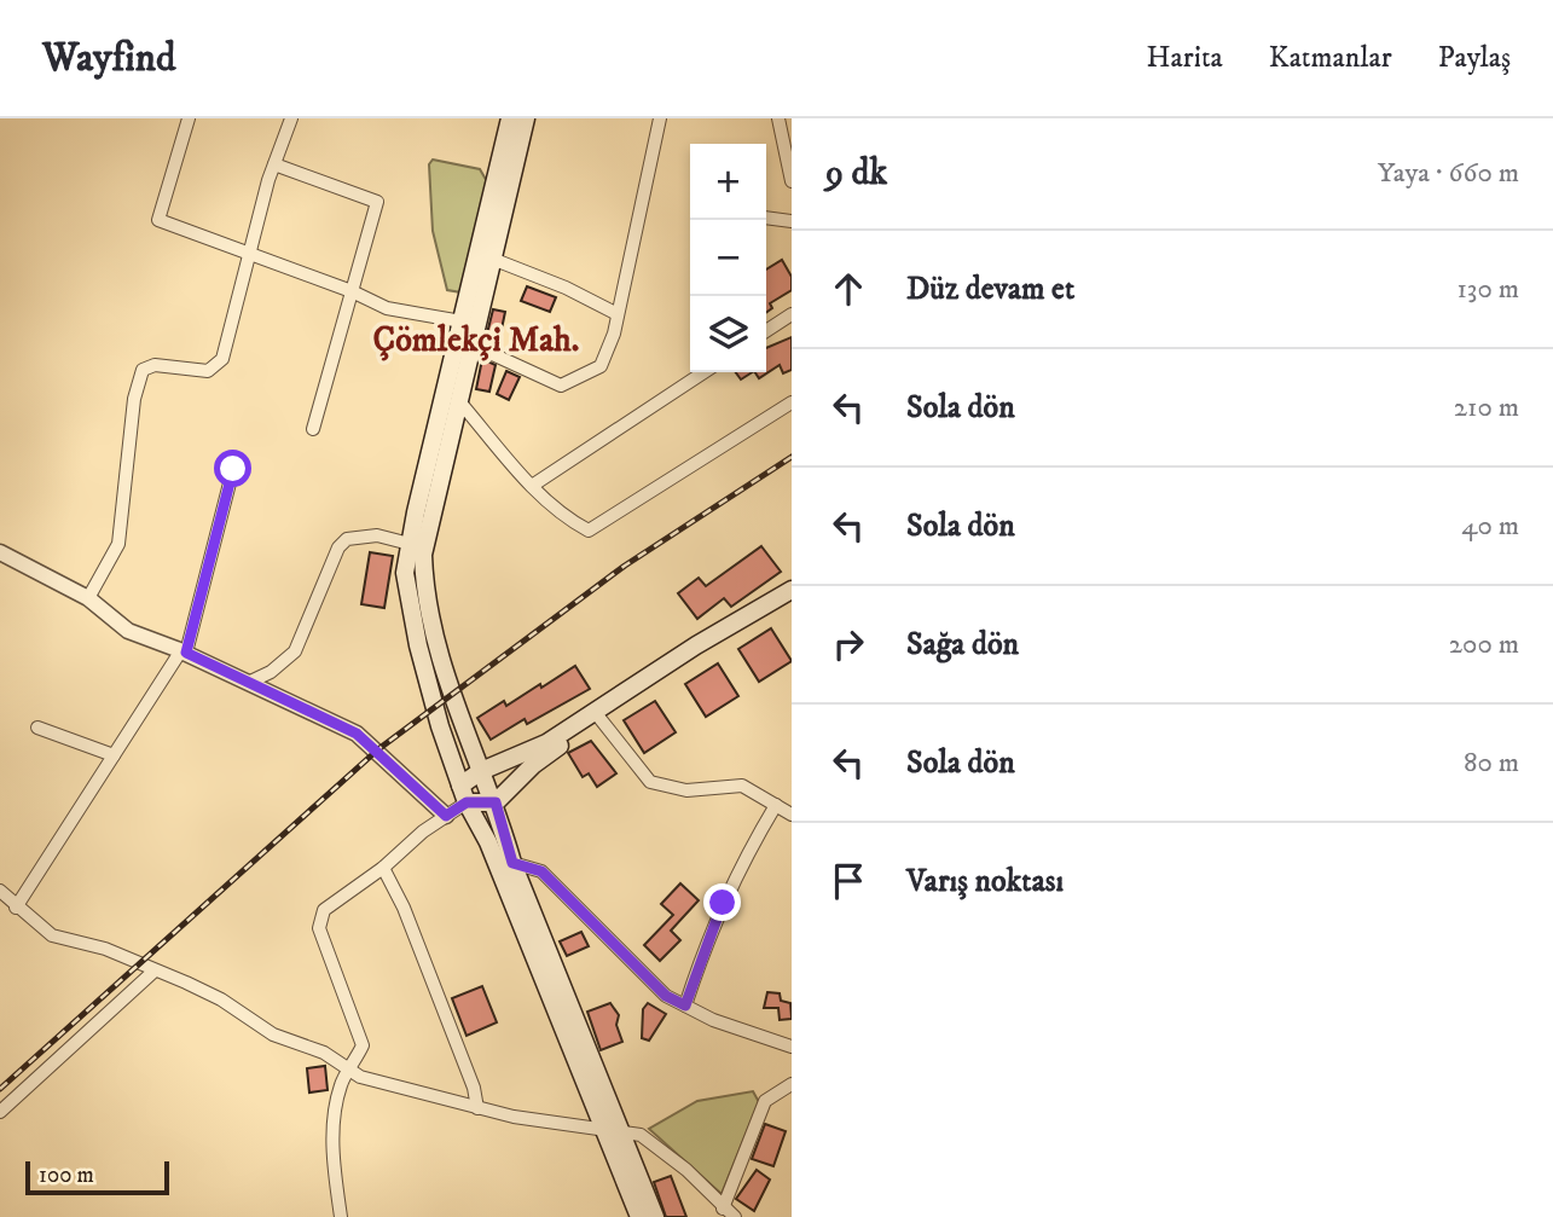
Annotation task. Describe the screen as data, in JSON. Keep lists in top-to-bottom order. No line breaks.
{"districts":["Çömlekçi Mah."],"scale_bar":"100 m","page":{"header":"Wayfind","nav":["Harita","Katmanlar","Paylaş"],"heading":["9 dk","Yaya · 660 m"],"map_buttons":["+","−"],"list":[["Düz devam et","130 m"],["Sola dön","210 m"],["Sola dön","40 m"],["Sağa dön","200 m"],["Sola dön","80 m"],"Varış noktası"],"scale":"100 m"}}
